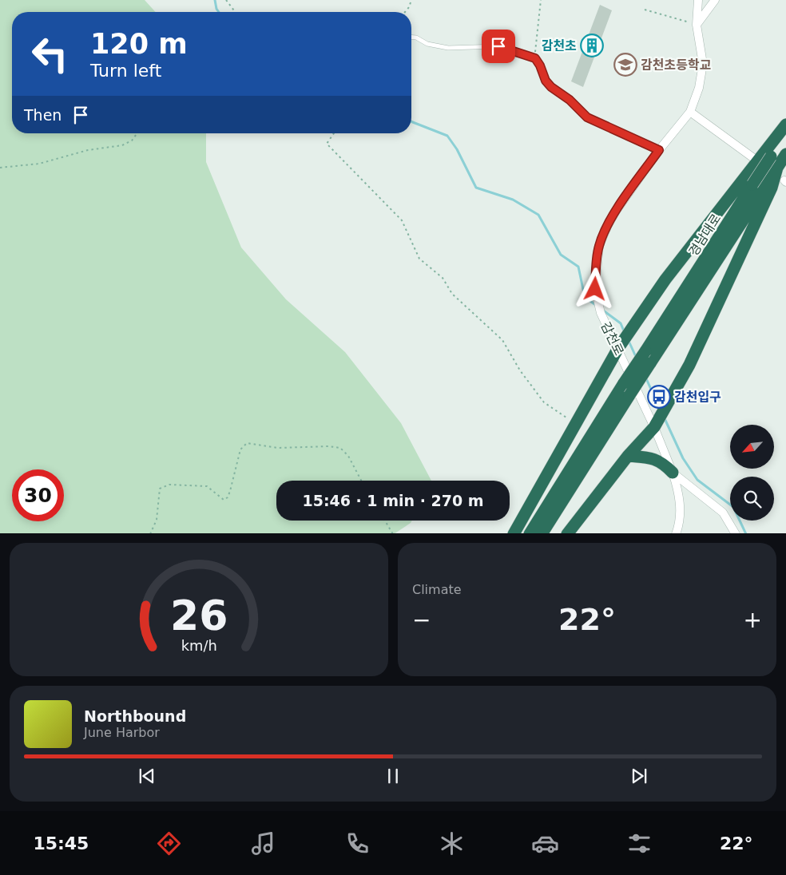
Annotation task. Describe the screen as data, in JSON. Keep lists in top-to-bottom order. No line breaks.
{"streets":{"highway":["경남대로"],"street":["감천로"]},"places":{"building":["감천초"],"school or university":["감천초등학교"],"bus stop":["감천입구"]},"north":"bottom left","page":{"turn":["120 m","Turn left"],"then":"Then","limit":"30","trip":"15:46 · 1 min · 270 m","tile":"Climate","heat":["−","22°","+"],"song":["Northbound","June Harbor"],"tabs":["15:45","22°"],"gauge":["26","km/h"]}}
